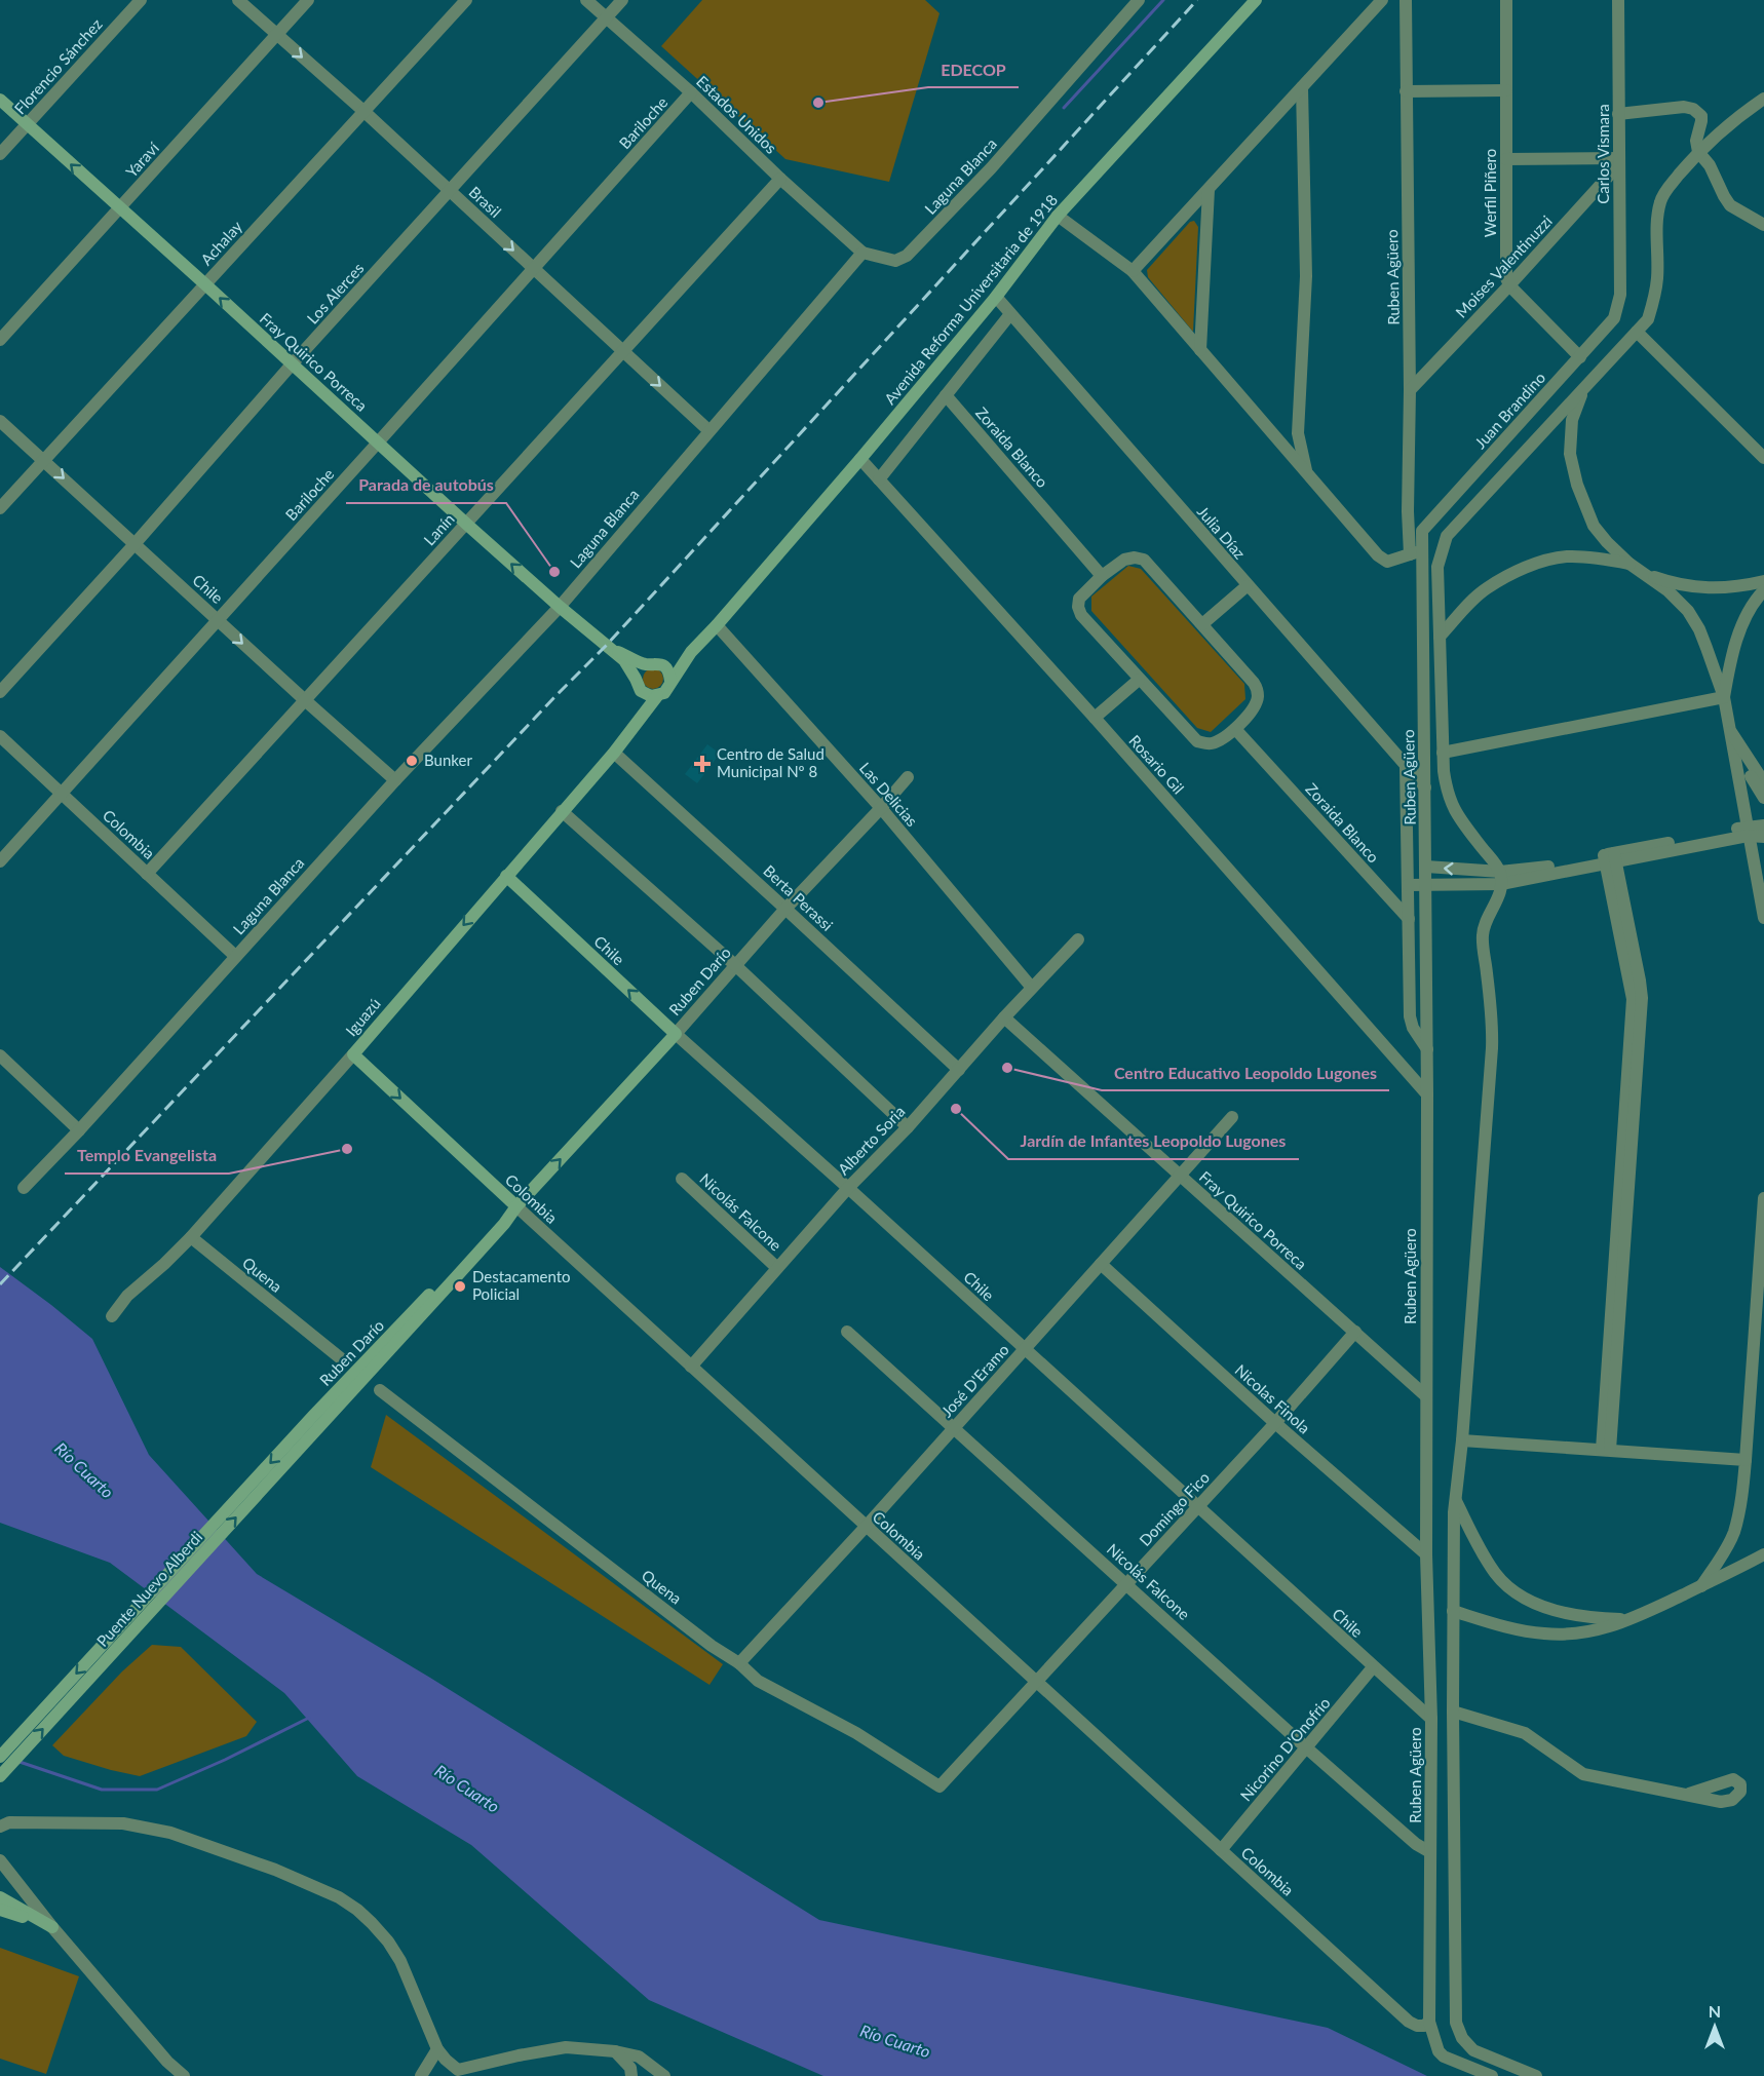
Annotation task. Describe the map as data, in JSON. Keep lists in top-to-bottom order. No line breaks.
{"streets":{"main road":["Avenida Reforma Universitaria de 1918","Fray Quirico Porreca","Chile","Colombia","Ruben Darío","Iguazú","Puente Nuevo Alberdi"],"street":["Florencio Sánchez","Estados Unidos","Bariloche","Carlos Vismara","Yaraví","Laguna Blanca","Werfil Piñero","Brasil","Achalay","Moises Valentinuzzi","Ruben Agüero","Los Alerces","Juan Brandino","Zoraida Blanco","Lanín","Julia Díaz","Rosario Gil","Las Delicias","Berta Perassi","Alberto Soria","Nicolás Falcone","Quena","José D'Eramo","Nicolas Finola","Domingo Fico","Nicorino D'Onofrio"]},"crossings":[["Florencio Sánchez","Fray Quirico Porreca"],["Estados Unidos","Bariloche"],["Estados Unidos","Laguna Blanca"],["Estados Unidos","Los Alerces"],["Estados Unidos","Lanín"],["Bariloche","Brasil"],["Bariloche","Fray Quirico Porreca"],["Bariloche","Chile"],["Bariloche","Colombia"],["Carlos Vismara","Moises Valentinuzzi"],["Carlos Vismara","Juan Brandino"],["Yaraví","Brasil"],["Yaraví","Fray Quirico Porreca"],["Laguna Blanca","Brasil"],["Laguna Blanca","Fray Quirico Porreca"],["Laguna Blanca","Chile"],["Laguna Blanca","Colombia"],["Werfil Piñero","Moises Valentinuzzi"],["Brasil","Achalay"],["Brasil","Los Alerces"],["Brasil","Lanín"],["Achalay","Fray Quirico Porreca"],["Achalay","Chile"],["Moises Valentinuzzi","Ruben Agüero"],["Ruben Agüero","Fray Quirico Porreca"],["Ruben Agüero","Juan Brandino"],["Ruben Agüero","Zoraida Blanco"],["Ruben Agüero","Julia Díaz"],["Ruben Agüero","Chile"],["Ruben Agüero","Rosario Gil"],["Ruben Agüero","Colombia"],["Ruben Agüero","Nicolás Falcone"],["Ruben Agüero","Nicolas Finola"],["Los Alerces","Fray Quirico Porreca"],["Los Alerces","Chile"],["Avenida Reforma Universitaria de 1918","Julia Díaz"],["Avenida Reforma Universitaria de 1918","Rosario Gil"],["Avenida Reforma Universitaria de 1918","Las Delicias"],["Fray Quirico Porreca","Lanín"],["Fray Quirico Porreca","Iguazú"],["Fray Quirico Porreca","Alberto Soria"],["Fray Quirico Porreca","José D'Eramo"],["Fray Quirico Porreca","Domingo Fico"],["Lanín","Chile"],["Lanín","Colombia"],["Chile","Ruben Darío"],["Chile","Iguazú"],["Chile","Alberto Soria"],["Chile","José D'Eramo"],["Chile","Domingo Fico"],["Chile","Nicorino D'Onofrio"],["Las Delicias","Ruben Darío"],["Las Delicias","Alberto Soria"],["Colombia","Ruben Darío"],["Colombia","Iguazú"],["Colombia","Alberto Soria"],["Colombia","José D'Eramo"],["Colombia","Domingo Fico"],["Colombia","Nicorino D'Onofrio"],["Berta Perassi","Ruben Darío"],["Berta Perassi","Iguazú"],["Berta Perassi","Alberto Soria"],["Ruben Darío","Puente Nuevo Alberdi"],["Iguazú","Quena"],["Alberto Soria","Nicolás Falcone"],["Nicolás Falcone","José D'Eramo"],["Nicolás Falcone","Domingo Fico"],["Nicolás Falcone","Nicorino D'Onofrio"],["Quena","José D'Eramo"],["Quena","Domingo Fico"],["José D'Eramo","Nicolas Finola"],["Nicolas Finola","Domingo Fico"]],"one_way":["Brasil"],"water":["Río Cuarto"],"places":{"other":["EDECOP","Parada de autobús","Bunker","Centro Educativo Leopoldo Lugones","Jardín de Infantes Leopoldo Lugones","Templo Evangelista","Destacamento Policial"],"health":["Centro de Salud Municipal Nº 8"]},"north":"top"}
